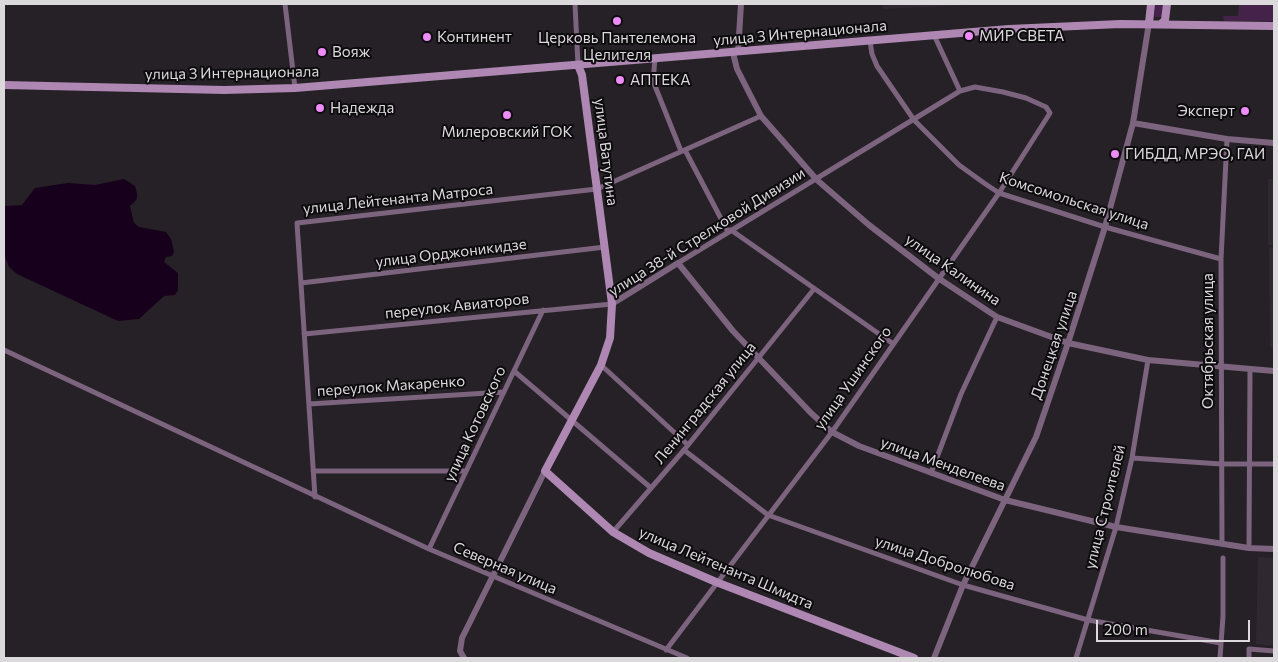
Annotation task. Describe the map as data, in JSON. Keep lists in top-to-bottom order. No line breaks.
{"streets":{"main road":["улица 3 Интернационала","улица Ватутина","улица 38-й Стрелковой Дивизии","улица Лейтенанта Шмидта"],"street":["улица Лейтенанта Матроса","Комсомольская улица","улица Орджоникидзе","улица Калинина","переулок Авиаторов","Октябрьская улица","Донецкая улица","улица Ушинского","переулок Макаренко","Ленинградская улица","улица Котовского","улица Менделеева","улица Строителей","улица Добролюбова","Северная улица"]},"crossings":[["улица 3 Интернационала","улица Ватутина"],["улица 3 Интернационала","Комсомольская улица"],["улица 3 Интернационала","улица Калинина"],["улица 3 Интернационала","Донецкая улица"],["улица Ватутина","улица Лейтенанта Матроса"],["улица Ватутина","улица 38-й Стрелковой Дивизии"],["улица Ватутина","улица Орджоникидзе"],["улица Ватутина","переулок Авиаторов"],["улица Лейтенанта Матроса","улица Орджоникидзе"],["улица Лейтенанта Матроса","улица Калинина"],["улица Лейтенанта Матроса","переулок Авиаторов"],["улица Лейтенанта Матроса","переулок Макаренко"],["улица Лейтенанта Матроса","Северная улица"],["Комсомольская улица","улица 38-й Стрелковой Дивизии"],["Комсомольская улица","Октябрьская улица"],["Комсомольская улица","Донецкая улица"],["Комсомольская улица","улица Ушинского"],["улица 38-й Стрелковой Дивизии","улица Калинина"],["улица 38-й Стрелковой Дивизии","переулок Авиаторов"],["улица 38-й Стрелковой Дивизии","улица Ушинского"],["улица 38-й Стрелковой Дивизии","улица Менделеева"],["улица 38-й Стрелковой Дивизии","улица Добролюбова"],["улица 38-й Стрелковой Дивизии","Северная улица"],["улица 38-й Стрелковой Дивизии","улица Лейтенанта Шмидта"],["улица Калинина","Октябрьская улица"],["улица Калинина","Донецкая улица"],["улица Калинина","улица Ушинского"],["улица Калинина","улица Строителей"],["переулок Авиаторов","улица Котовского"],["Октябрьская улица","улица Менделеева"],["Донецкая улица","улица Менделеева"],["Донецкая улица","улица Добролюбова"],["улица Ушинского","улица Менделеева"],["улица Ушинского","улица Добролюбова"],["улица Ушинского","Северная улица"],["улица Ушинского","улица Лейтенанта Шмидта"],["переулок Макаренко","улица Котовского"],["Ленинградская улица","улица Менделеева"],["Ленинградская улица","улица Добролюбова"],["Ленинградская улица","улица Лейтенанта Шмидта"],["улица Котовского","Северная улица"],["улица Менделеева","улица Строителей"],["улица Строителей","улица Добролюбова"]],"places":["Церковь Пантелемона Целителя","МИР СВЕТА","Континент","Вояж","АПТЕКА","Надежда","Эксперт","Милеровский ГОК","ГИБДД, МРЭО, ГАИ"],"scale_bar":"200 m"}
